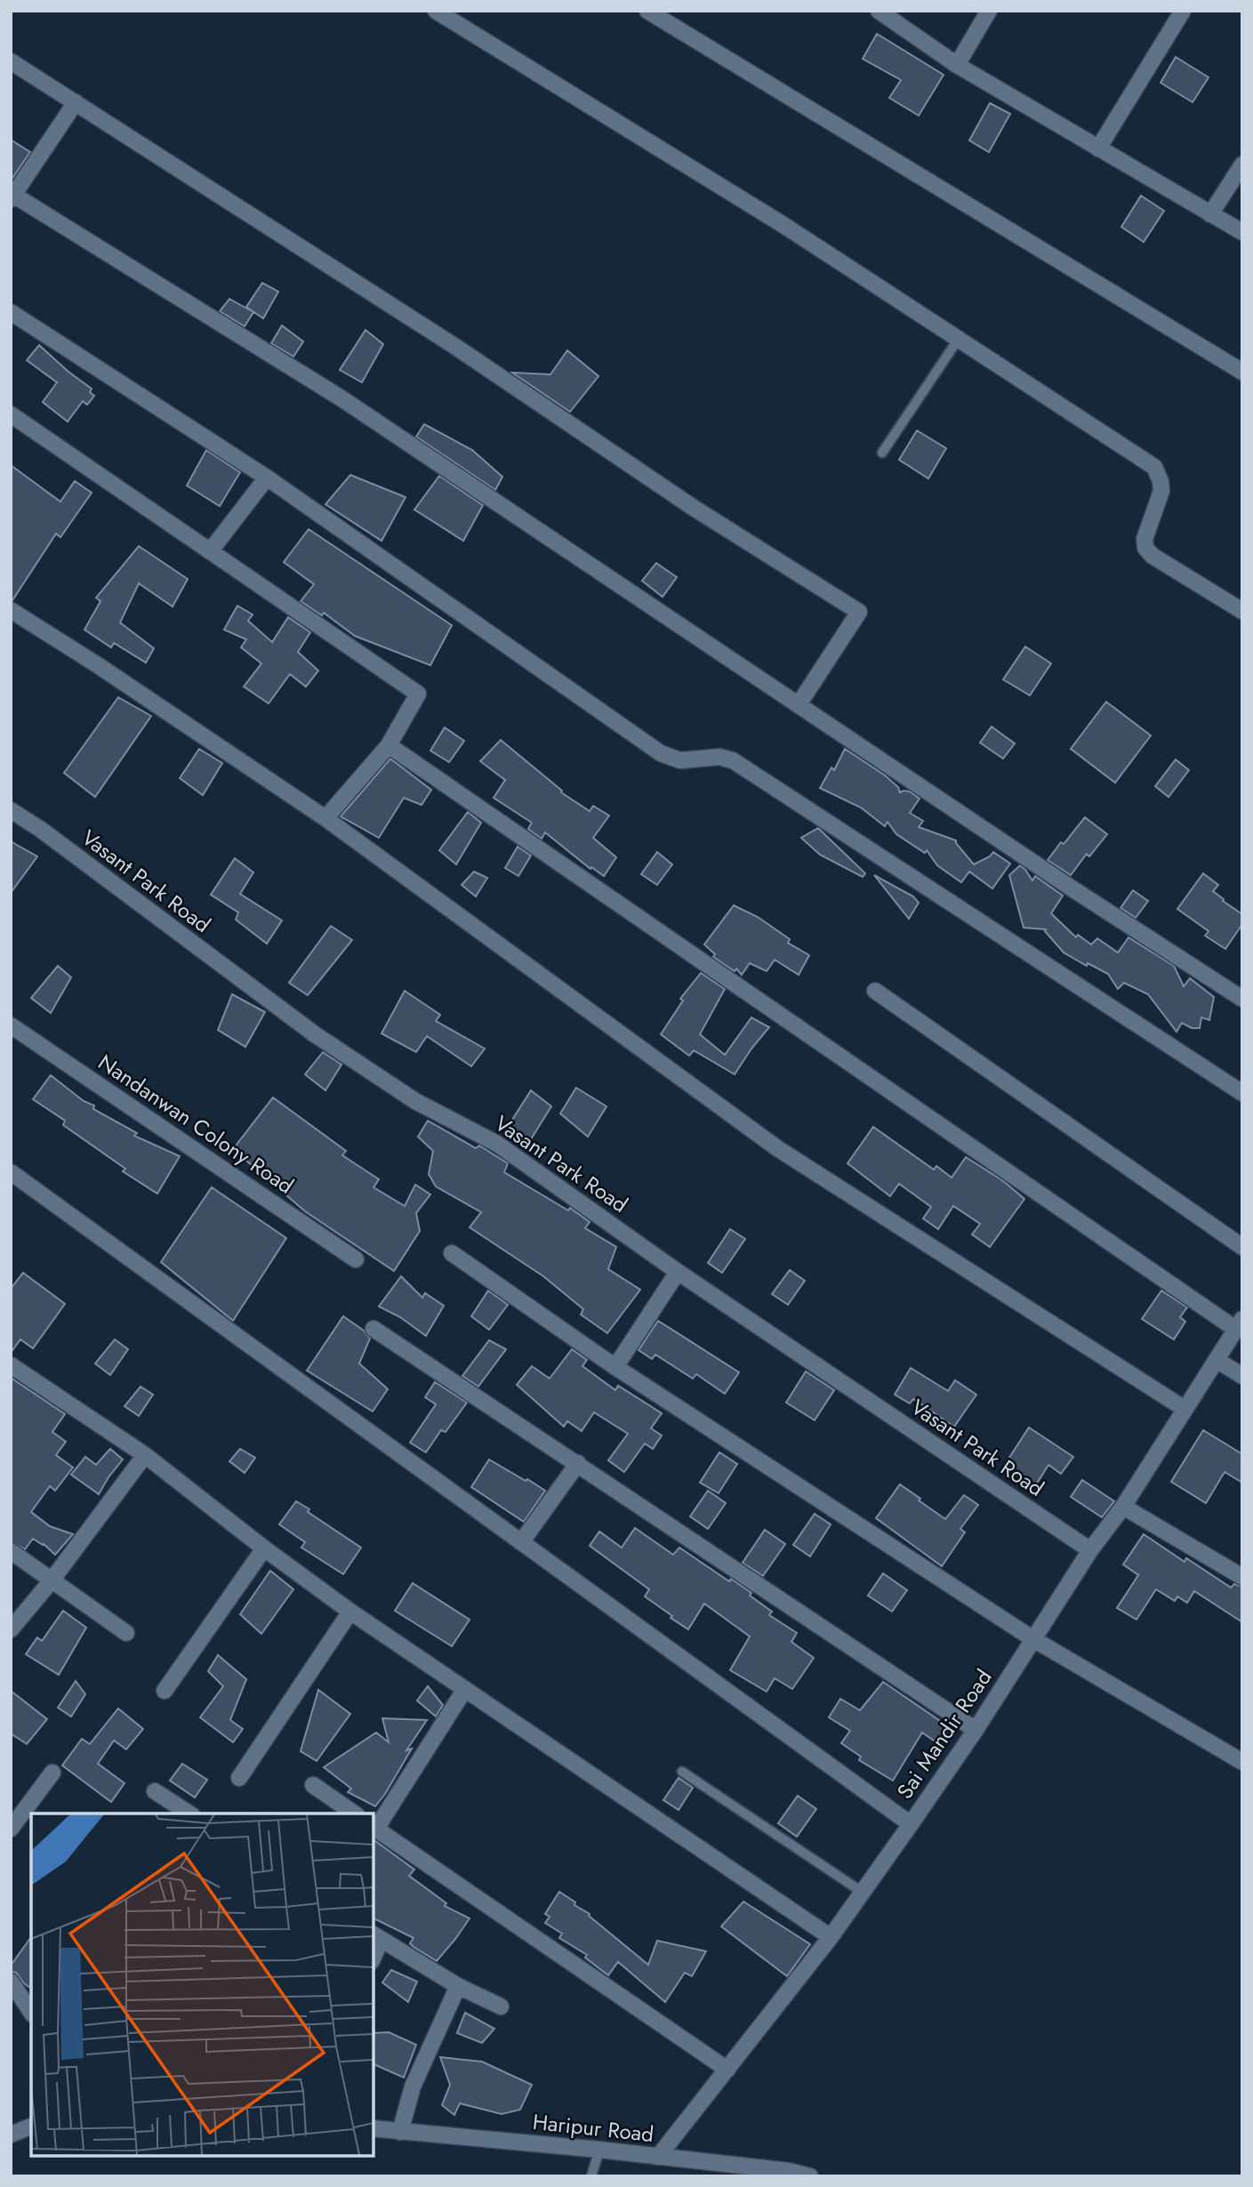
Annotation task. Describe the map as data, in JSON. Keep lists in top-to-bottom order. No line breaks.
{"streets":{"street":["Vasant Park Road","Nandanwan Colony Road","Sai Mandir Road","Haripur Road"]},"crossings":[["Vasant Park Road","Sai Mandir Road"],["Sai Mandir Road","Haripur Road"]]}
